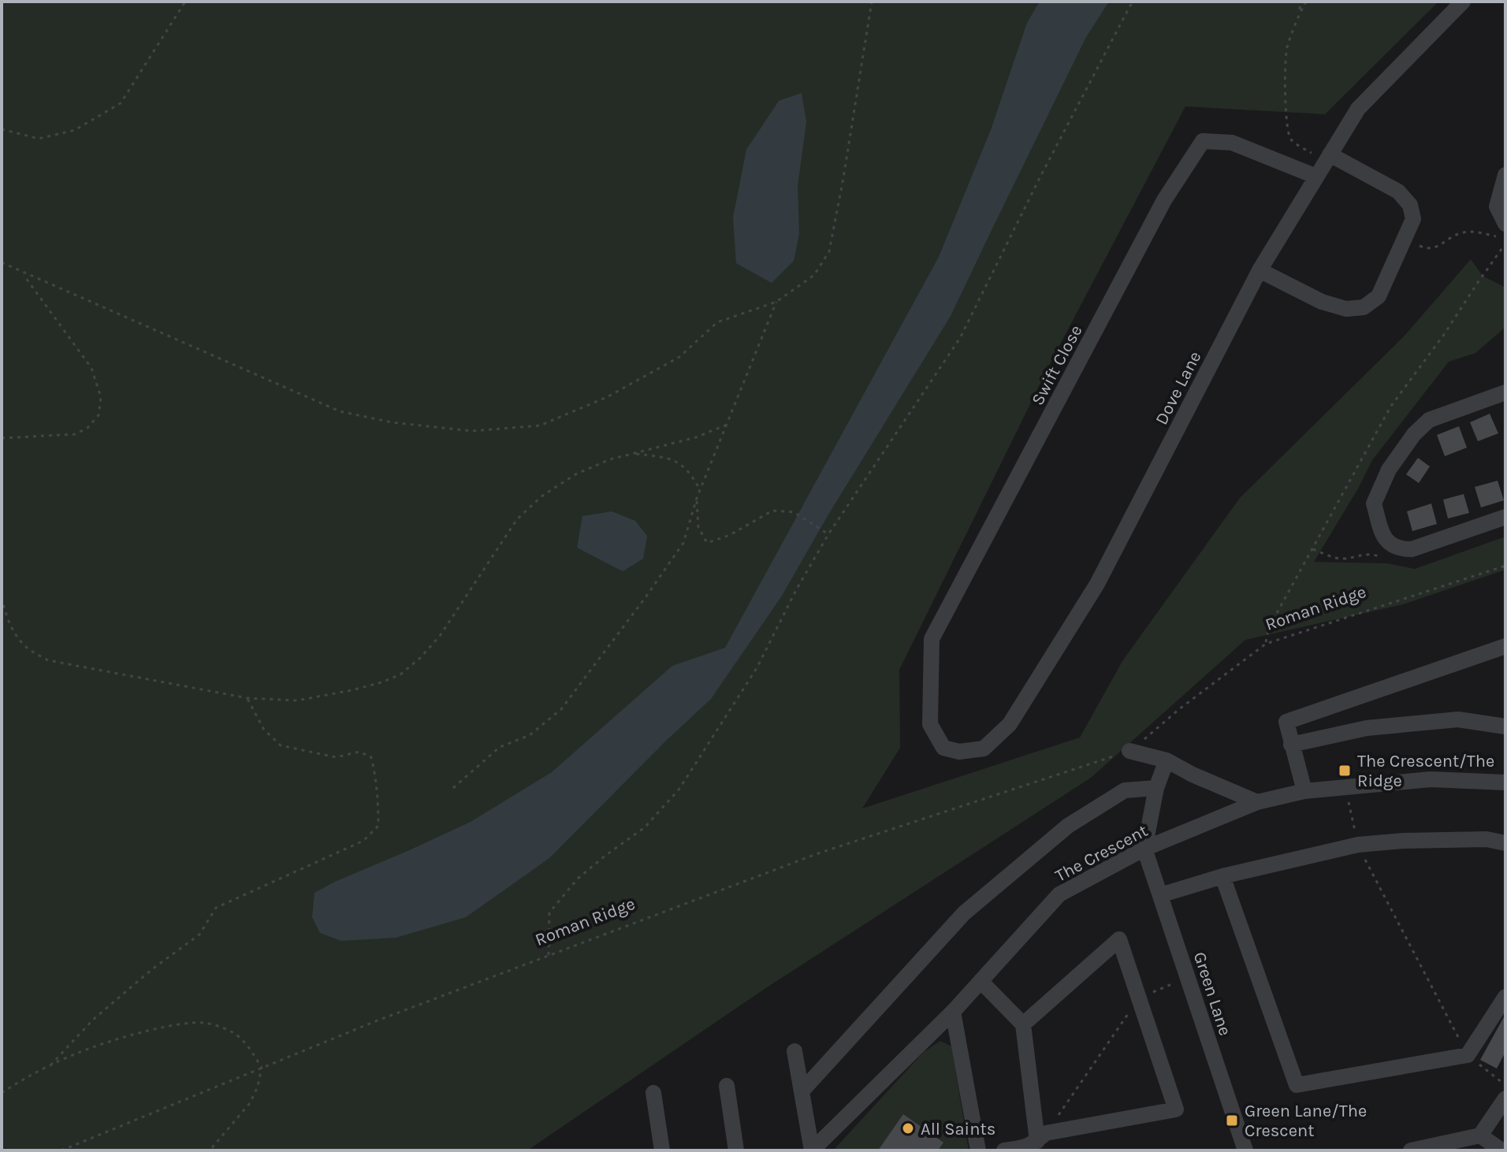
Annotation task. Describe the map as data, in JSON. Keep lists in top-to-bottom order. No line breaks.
{"streets":{"street":["Swift Close","Dove Lane","The Crescent","Green Lane"],"path":["Roman Ridge"]},"crossings":[["Swift Close","Dove Lane"],["The Crescent","Green Lane"]],"places":{"transit":["The Crescent/The Ridge","Green Lane/The Crescent"],"other":["All Saints"]}}
